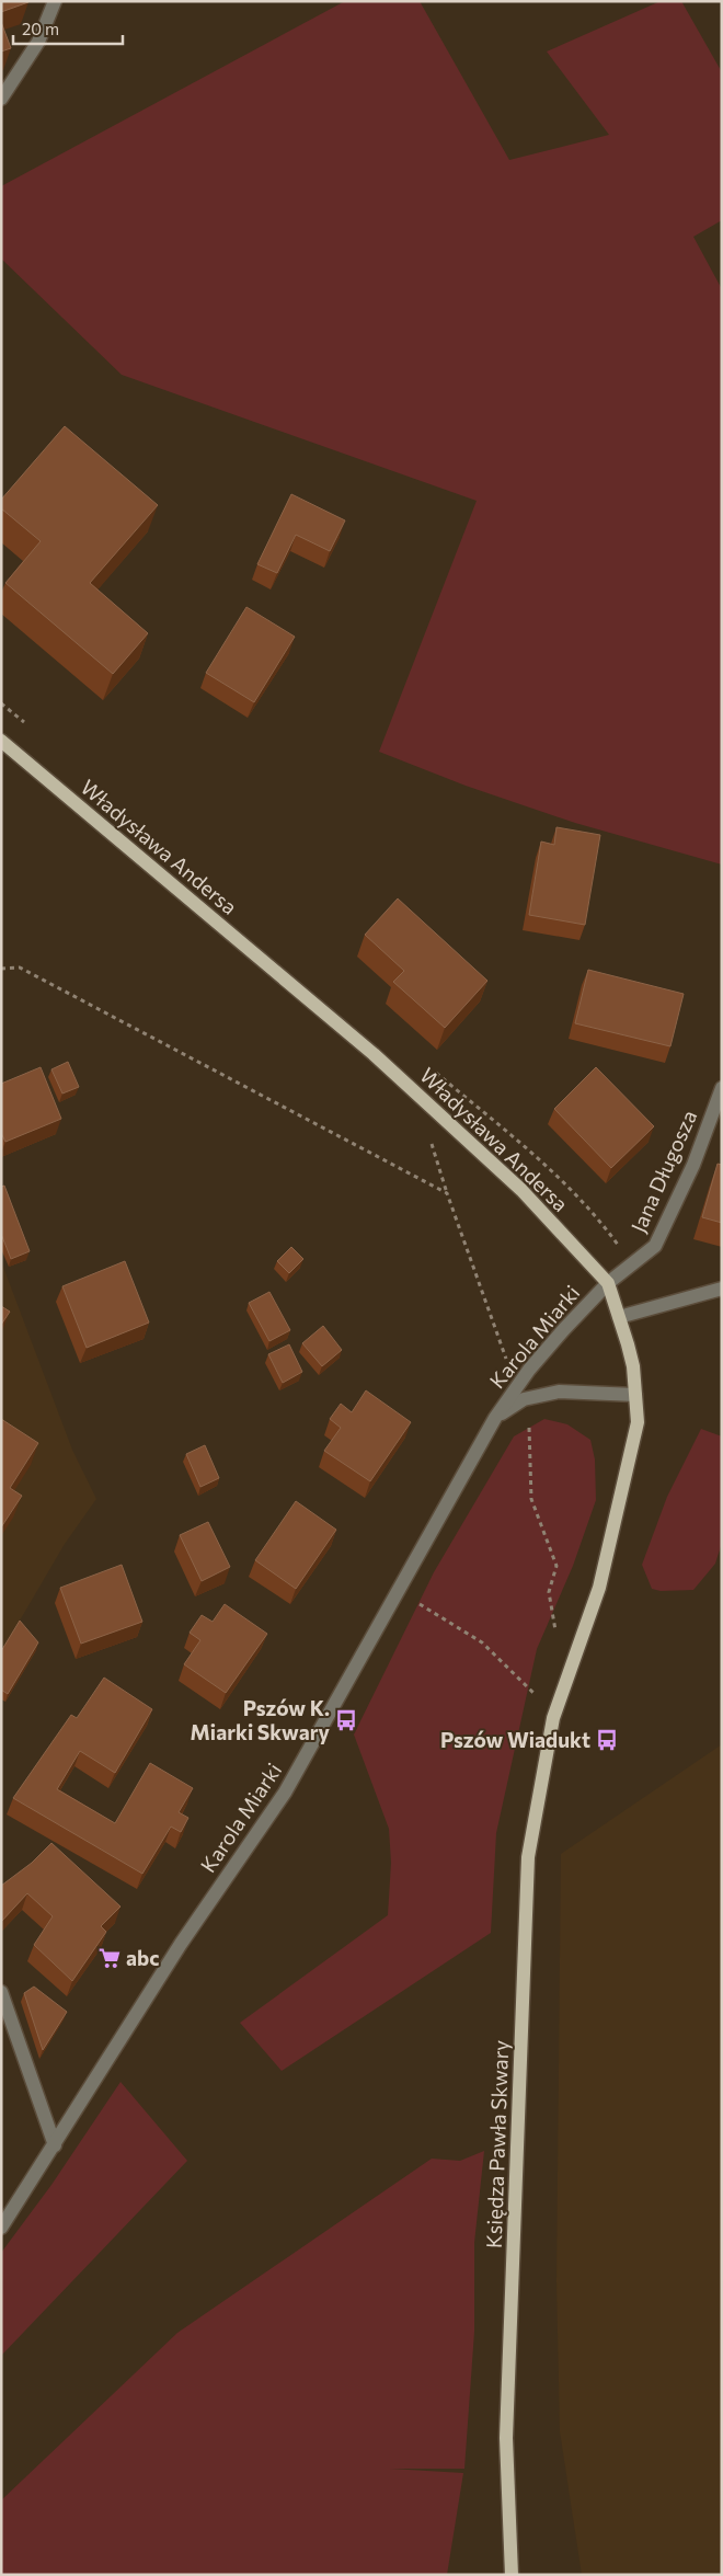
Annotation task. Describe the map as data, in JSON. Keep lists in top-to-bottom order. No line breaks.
{"streets":{"main road":["Władysława Andersa","Księdza Pawła Skwary"],"street":["Jana Długosza","Karola Miarki"]},"crossings":[["Władysława Andersa","Jana Długosza"],["Władysława Andersa","Karola Miarki"],["Władysława Andersa","Księdza Pawła Skwary"],["Jana Długosza","Karola Miarki"]],"places":{"bus stop":["Pszów K. Miarki Skwary","Pszów Wiadukt"],"supermarket":["abc"]},"scale_bar":"20 m"}
